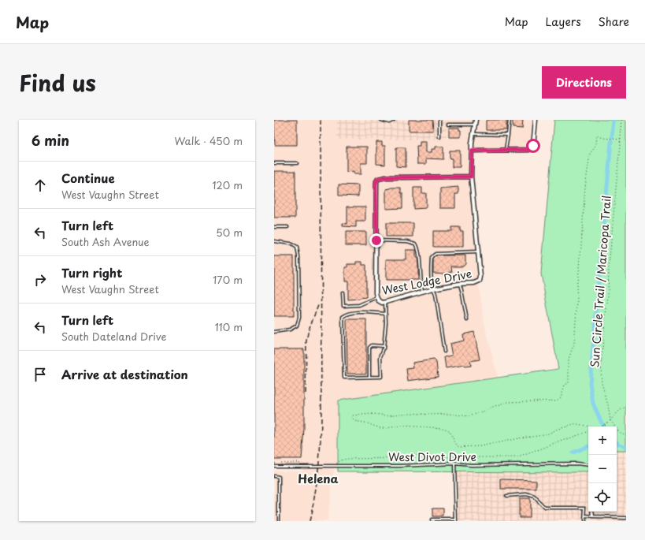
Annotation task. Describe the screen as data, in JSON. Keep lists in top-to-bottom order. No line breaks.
{"streets":{"street":["West Lodge Drive"],"lane":["West Divot Drive"],"path":["Sun Circle Trail / Maricopa Trail"]},"districts":["Helena"],"page":{"header":"Map","nav":["Map","Layers","Share"],"title":"Find us","buttons":"Directions","heading":["6 min","Walk · 450 m"],"list":[["Continue","West Vaughn Street","120 m"],["Turn left","South Ash Avenue","50 m"],["Turn right","West Vaughn Street","170 m"],["Turn left","South Dateland Drive","110 m"],"Arrive at destination"],"map_buttons":["+","−"]}}
